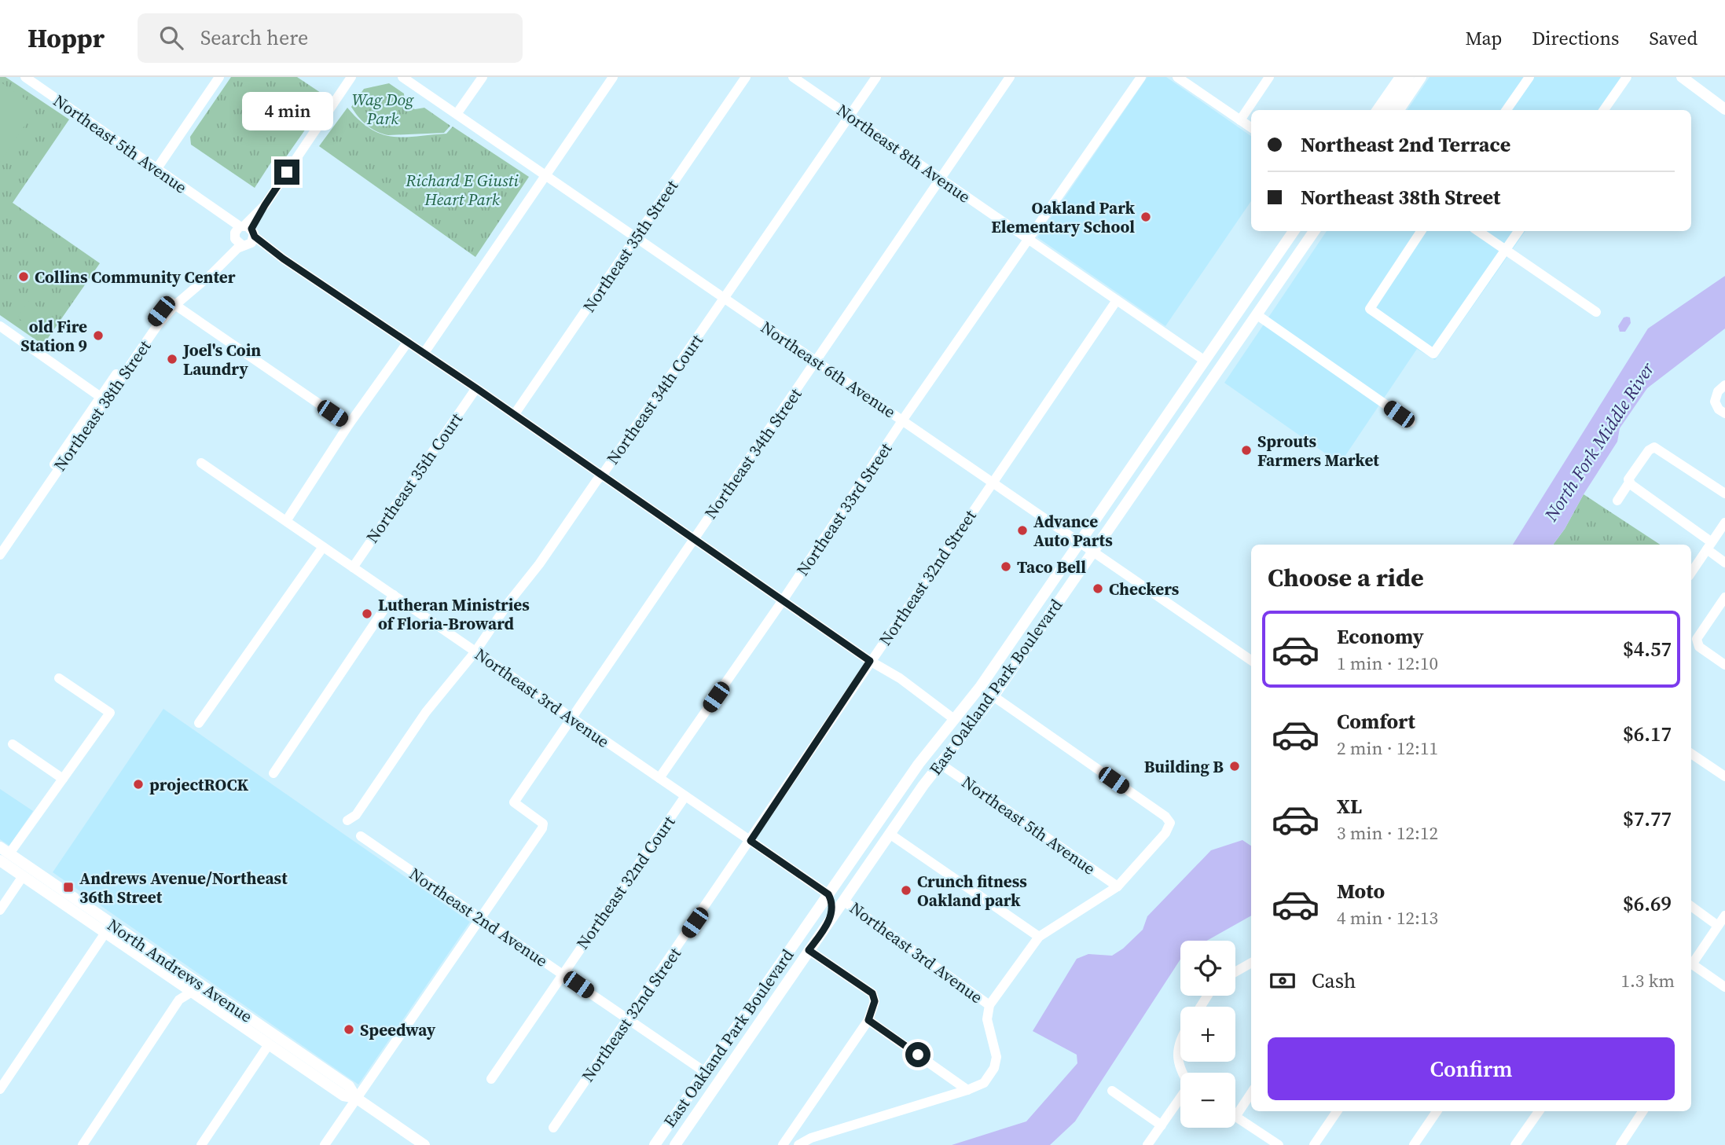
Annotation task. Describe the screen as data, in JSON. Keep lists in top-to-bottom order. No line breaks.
{"streets":{"main road":["East Oakland Park Boulevard","North Andrews Avenue"],"street":["Northeast 5th Avenue","Northeast 8th Avenue","Northeast 35th Street","Northeast 6th Avenue","Northeast 34th Court","Northeast 38th Street","Northeast 34th Street","Northeast 35th Court","Northeast 33rd Street","Northeast 32nd Street","Northeast 3rd Avenue","Northeast 32nd Court","Northeast 2nd Avenue"]},"crossings":[["Northeast 5th Avenue","Northeast 35th Street"],["Northeast 5th Avenue","Northeast 34th Court"],["Northeast 5th Avenue","Northeast 38th Street"],["Northeast 5th Avenue","Northeast 34th Street"],["Northeast 5th Avenue","Northeast 35th Court"],["Northeast 5th Avenue","Northeast 33rd Street"],["Northeast 5th Avenue","Northeast 32nd Street"],["Northeast 5th Avenue","East Oakland Park Boulevard"],["Northeast 8th Avenue","Northeast 34th Court"],["Northeast 8th Avenue","Northeast 34th Street"],["Northeast 8th Avenue","Northeast 33rd Street"],["Northeast 8th Avenue","Northeast 32nd Street"],["Northeast 8th Avenue","East Oakland Park Boulevard"],["Northeast 35th Street","Northeast 6th Avenue"],["Northeast 6th Avenue","Northeast 34th Court"],["Northeast 6th Avenue","Northeast 34th Street"],["Northeast 6th Avenue","Northeast 33rd Street"],["Northeast 6th Avenue","Northeast 32nd Street"],["Northeast 6th Avenue","East Oakland Park Boulevard"],["Northeast 34th Court","Northeast 3rd Avenue"],["Northeast 34th Street","Northeast 3rd Avenue"],["Northeast 34th Street","Northeast 2nd Avenue"],["Northeast 35th Court","Northeast 3rd Avenue"],["Northeast 33rd Street","Northeast 3rd Avenue"],["Northeast 32nd Street","Northeast 3rd Avenue"],["Northeast 32nd Street","Northeast 2nd Avenue"],["East Oakland Park Boulevard","Northeast 3rd Avenue"],["East Oakland Park Boulevard","Northeast 2nd Avenue"],["Northeast 3rd Avenue","Northeast 32nd Court"],["Northeast 32nd Court","Northeast 2nd Avenue"]],"water":["North Fork Middle River"],"parks":["Wag Dog Park","Richard E Giusti Heart Park"],"places":{"other":["Oakland Park Elementary School","Collins Community Center","old Fire Station 9","Joel's Coin Laundry","Sprouts Farmers Market","Advance Auto Parts","Taco Bell","Checkers","Lutheran Ministries of Floria-Broward","Building B","projectROCK","Crunch fitness Oakland park","Speedway"],"transit":["Andrews Avenue/Northeast 36th Street"]},"page":{"header":"Hoppr","search":"Search here","nav":["Map","Directions","Saved"],"bubble":"4 min","banner":["Northeast 2nd Terrace","Northeast 38th Street"],"heading":"Choose a ride","list":[{"name":"Economy","note":"1 min · 12:10","value":"$4.57"},{"name":"Comfort","note":"2 min · 12:11","value":"$6.17"},{"name":"XL","note":"3 min · 12:12","value":"$7.77"},{"name":"Moto","note":"4 min · 12:13","value":"$6.69"}],"map_buttons":["+","−"],"pay":["Cash","1.3 km"],"buttons":"Confirm"}}
